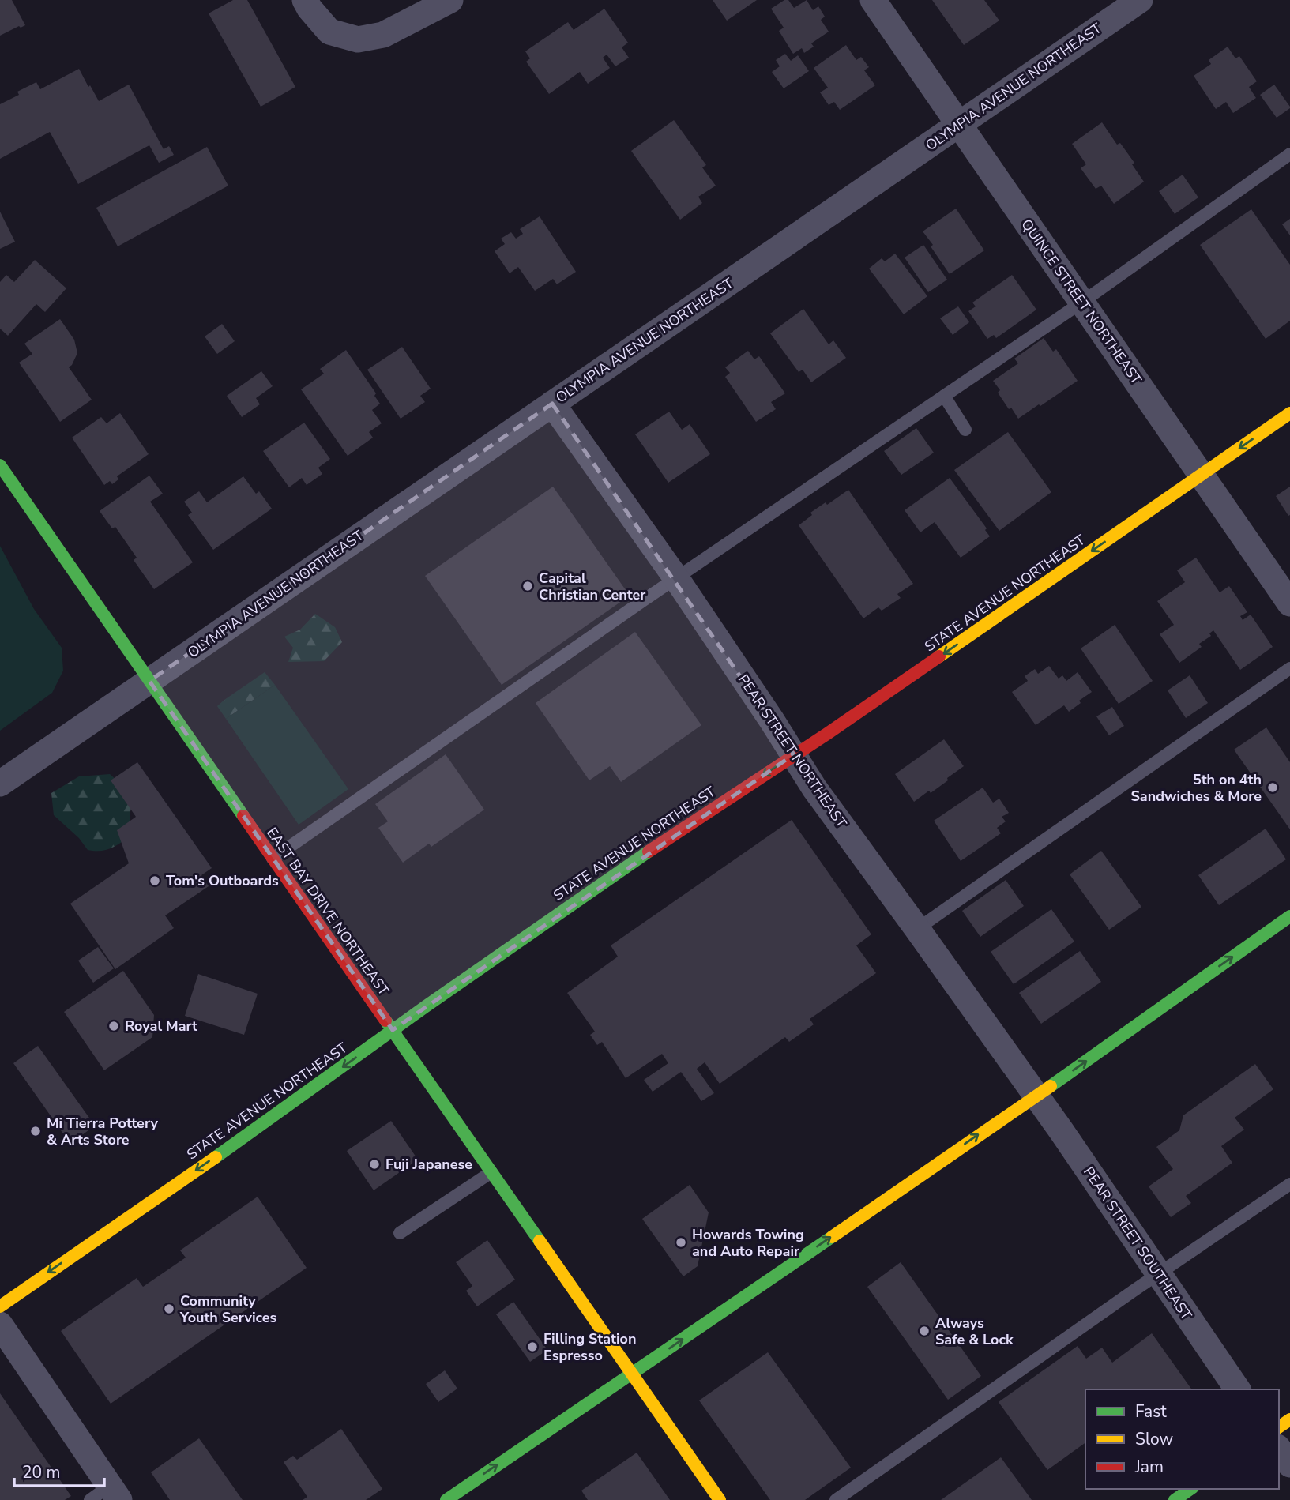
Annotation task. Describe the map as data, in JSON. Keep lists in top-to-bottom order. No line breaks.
{"streets":{"main road":["STATE AVENUE NORTHEAST","EAST BAY DRIVE NORTHEAST"],"street":["OLYMPIA AVENUE NORTHEAST","QUINCE STREET NORTHEAST","PEAR STREET NORTHEAST","PEAR STREET SOUTHEAST"]},"crossings":[["OLYMPIA AVENUE NORTHEAST","QUINCE STREET NORTHEAST"],["OLYMPIA AVENUE NORTHEAST","PEAR STREET NORTHEAST"],["OLYMPIA AVENUE NORTHEAST","EAST BAY DRIVE NORTHEAST"],["QUINCE STREET NORTHEAST","STATE AVENUE NORTHEAST"],["STATE AVENUE NORTHEAST","PEAR STREET NORTHEAST"],["STATE AVENUE NORTHEAST","EAST BAY DRIVE NORTHEAST"],["PEAR STREET NORTHEAST","PEAR STREET SOUTHEAST"]],"one_way":["STATE AVENUE NORTHEAST"],"places":["Capital Christian Center","5th on 4th Sandwiches & More","Tom's Outboards","Royal Mart","Mi Tierra Pottery & Arts Store","Fuji Japanese","Howards Towing and Auto Repair","Community Youth Services","Always Safe & Lock","Filling Station Espresso"],"legend":["Fast","Slow","Jam"],"scale_bar":"20 m"}
